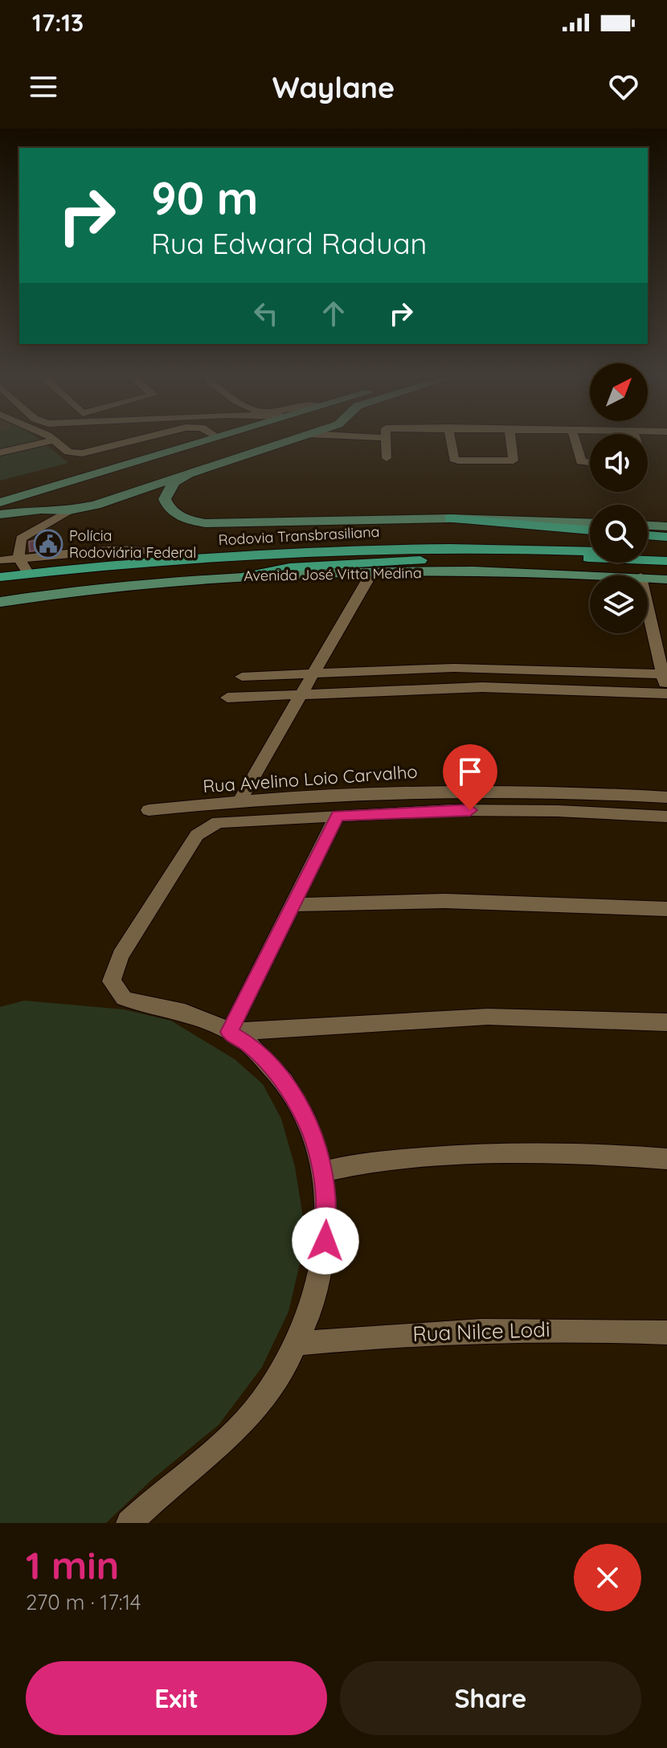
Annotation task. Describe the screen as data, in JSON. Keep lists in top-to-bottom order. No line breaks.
{"streets":{"highway":["Rodovia Transbrasiliana"],"main road":["Avenida José Vitta Medina"],"street":["Rua Avelino Loio Carvalho","Rua Nilce Lodi"]},"places":{"public building":["Polícia Rodoviária Federal"]},"north":"top right","page":{"status":"17:13","header":"Waylane","turn":["90 m","Rua Edward Raduan"],"heading":["1 min","270 m · 17:14"],"buttons":["Exit","Share"]}}
